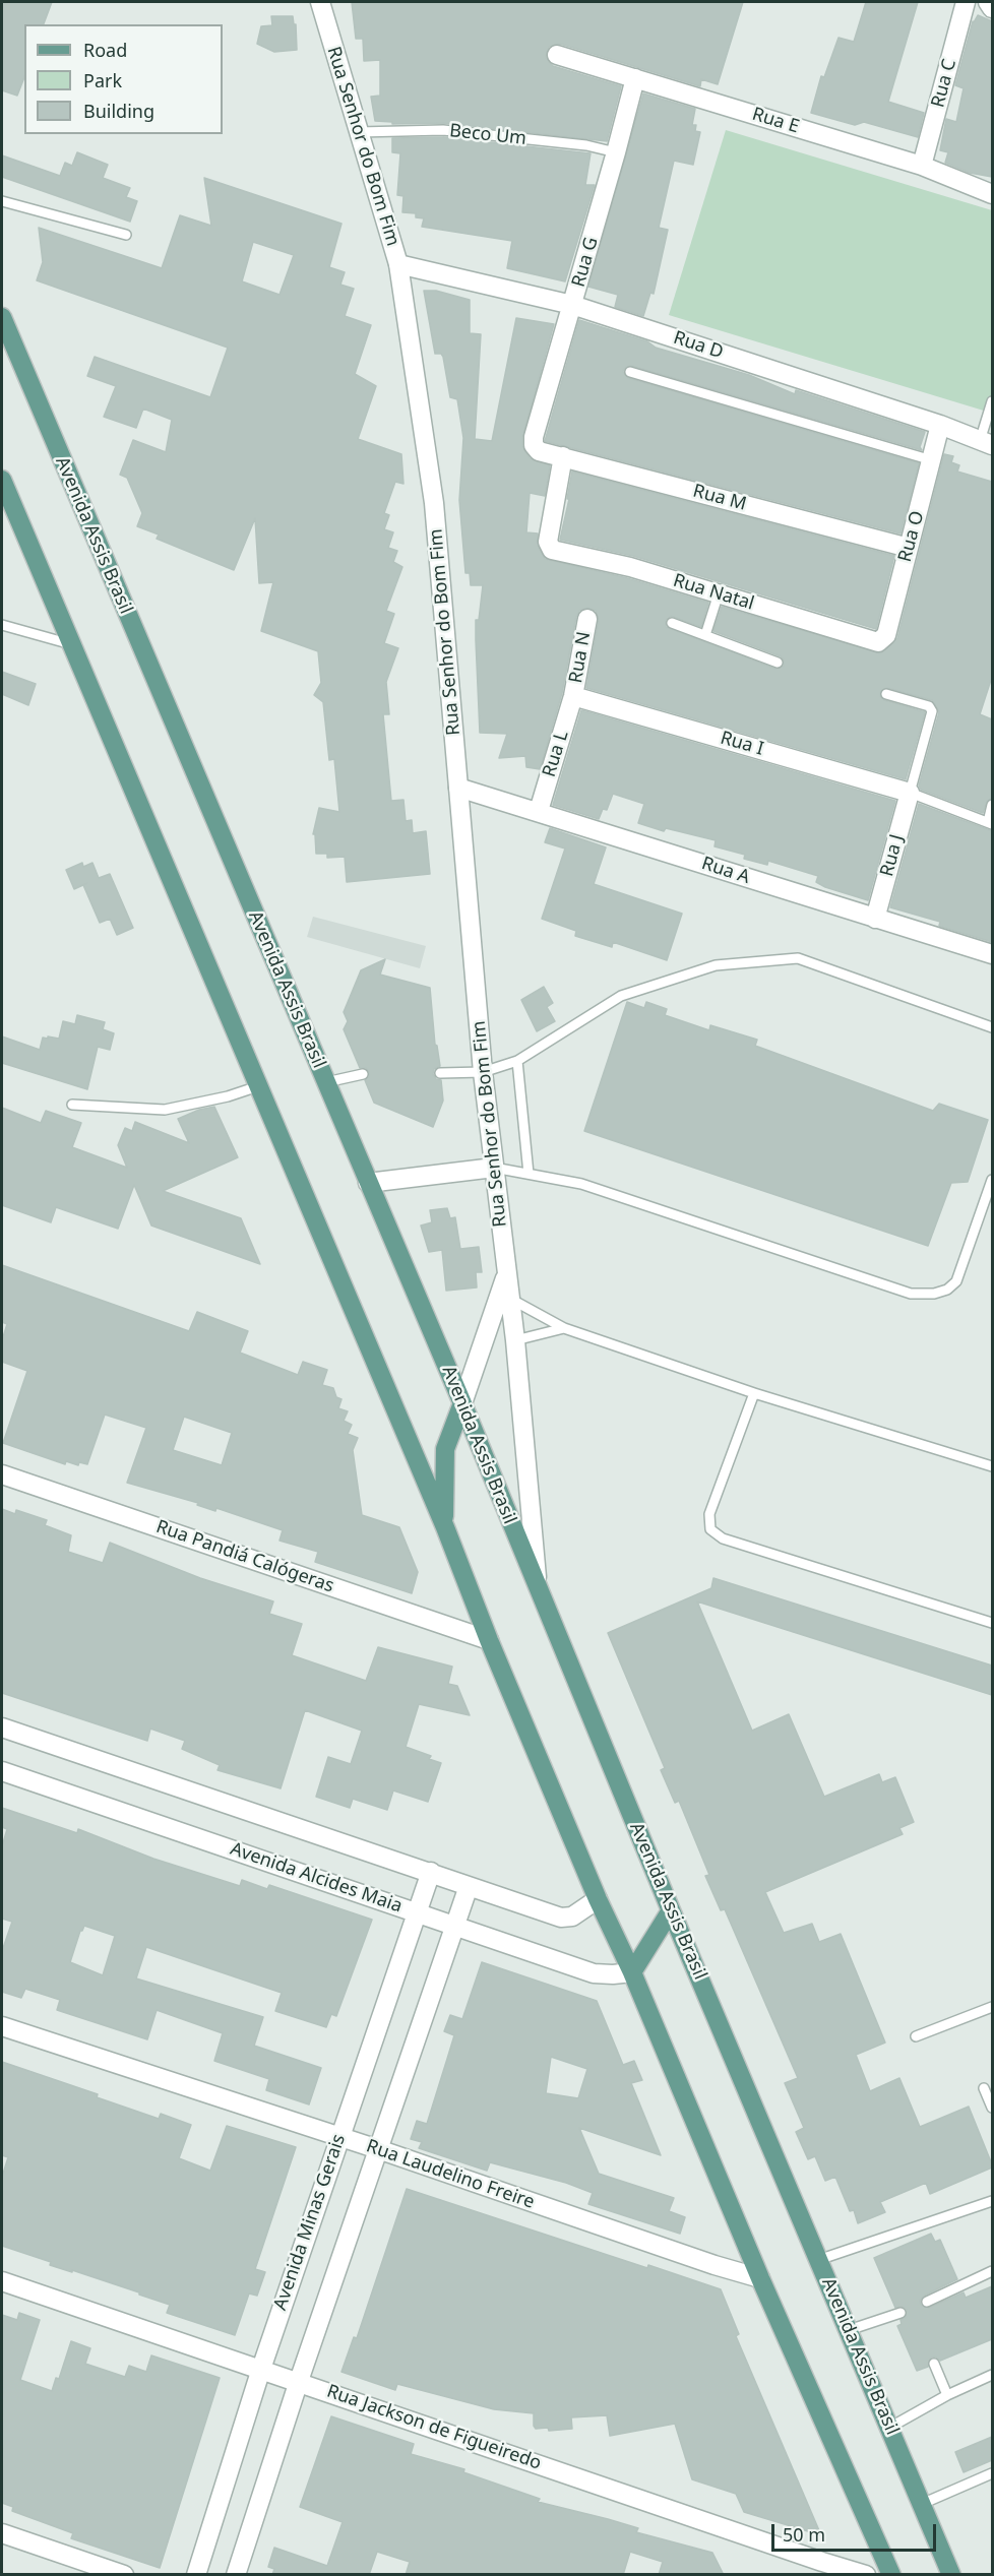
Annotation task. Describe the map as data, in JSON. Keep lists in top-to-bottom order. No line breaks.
{"streets":{"main road":["Avenida Assis Brasil"],"street":["Rua C","Rua E","Rua Senhor do Bom Fim","Rua G","Rua D","Rua M","Rua O","Rua Natal","Rua N","Rua I","Rua L","Rua J","Rua A","Rua Pandiá Calógeras","Avenida Alcides Maia","Rua Laudelino Freire","Avenida Minas Gerais","Rua Jackson de Figueiredo"],"lane":["Beco Um"]},"crossings":[["Rua C","Rua E"],["Rua E","Rua G"],["Beco Um","Rua Senhor do Bom Fim"],["Beco Um","Rua G"],["Rua Senhor do Bom Fim","Rua D"],["Rua Senhor do Bom Fim","Avenida Assis Brasil"],["Rua Senhor do Bom Fim","Rua A"],["Rua G","Rua D"],["Rua G","Rua M"],["Rua D","Rua O"],["Rua M","Rua O"],["Rua M","Rua Natal"],["Rua O","Rua Natal"],["Rua N","Rua I"],["Rua N","Rua L"],["Rua I","Rua L"],["Rua I","Rua J"],["Rua L","Rua A"],["Rua J","Rua A"],["Avenida Alcides Maia","Avenida Minas Gerais"],["Rua Laudelino Freire","Avenida Minas Gerais"],["Avenida Minas Gerais","Rua Jackson de Figueiredo"]],"legend":["Road","Park","Building"],"scale_bar":"50 m"}
